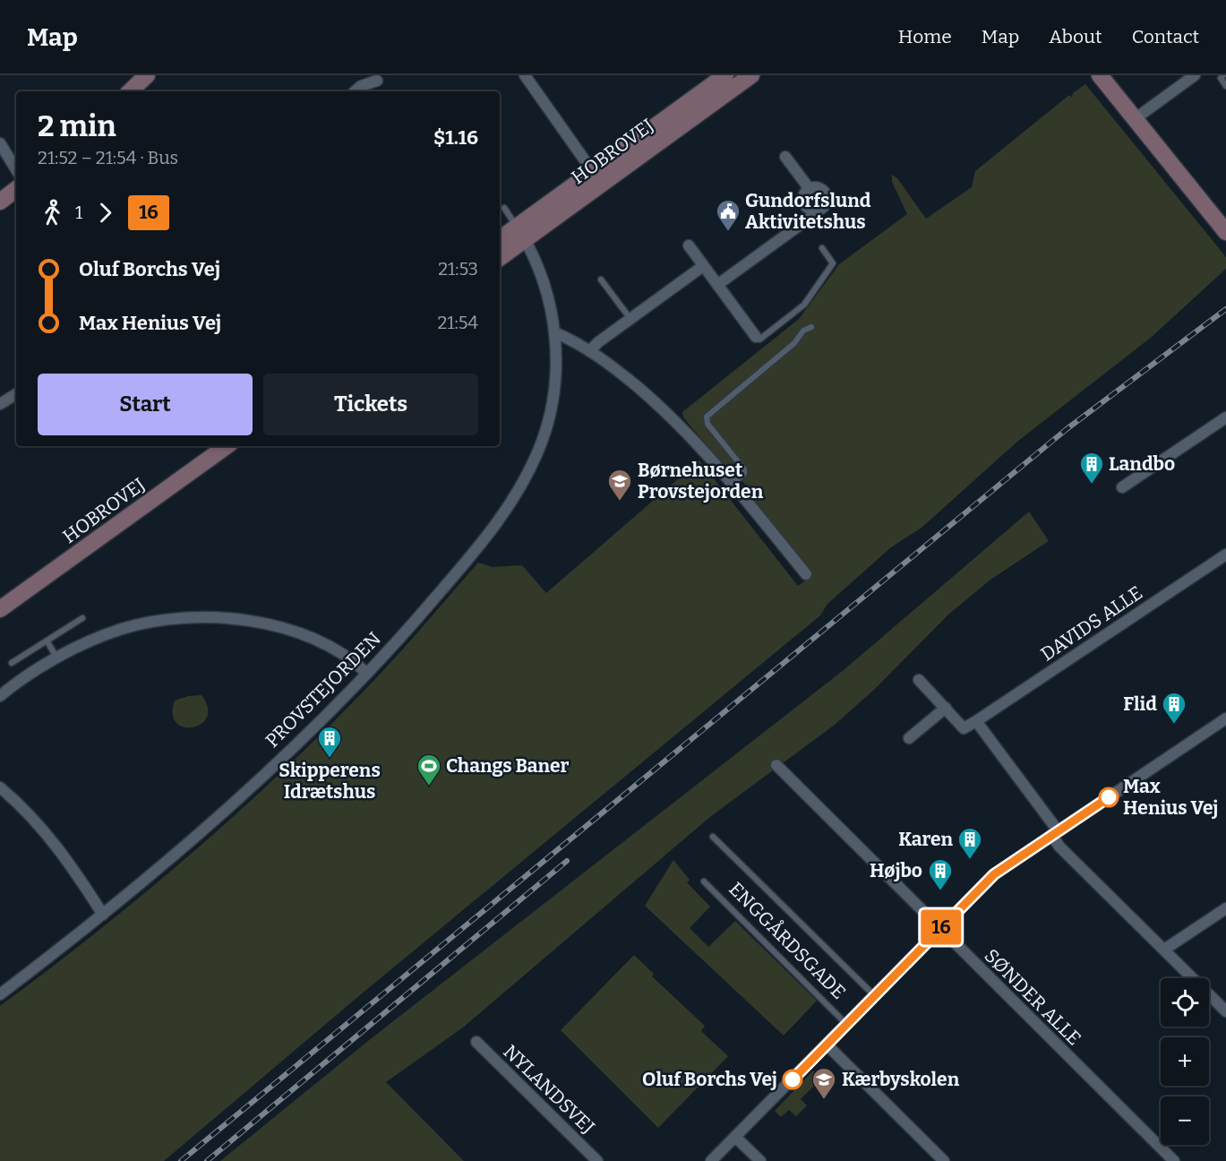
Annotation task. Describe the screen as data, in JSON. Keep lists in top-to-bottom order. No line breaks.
{"streets":{"main road":["HOBROVEJ"],"street":["DAVIDS ALLE","PROVSTEJORDEN","ENGGÅRDSGADE","SØNDER ALLE","NYLANDSVEJ"]},"crossings":[["HOBROVEJ","PROVSTEJORDEN"],["ENGGÅRDSGADE","SØNDER ALLE"]],"places":{"public building":["Gundorfslund Aktivitetshus"],"building":["Landbo","Flid","Skipperens Idrætshus","Karen","Højbo"],"school or university":["Børnehuset Provstejorden","Kærbyskolen"],"sports":["Changs Baner"],"other":["Max Henius Vej","Oluf Borchs Vej"]},"lines":["bus line 16"],"page":{"header":"Map","nav":["Home","Map","About","Contact"],"on_map":"16","heading":["2 min","21:52 – 21:54 · Bus","$1.16"],"legs":["1","16"],"list":[{"name":"Oluf Borchs Vej","value":"21:53"},{"name":"Max Henius Vej","value":"21:54"}],"buttons":["Start","Tickets"],"map_buttons":["+","−"]}}
